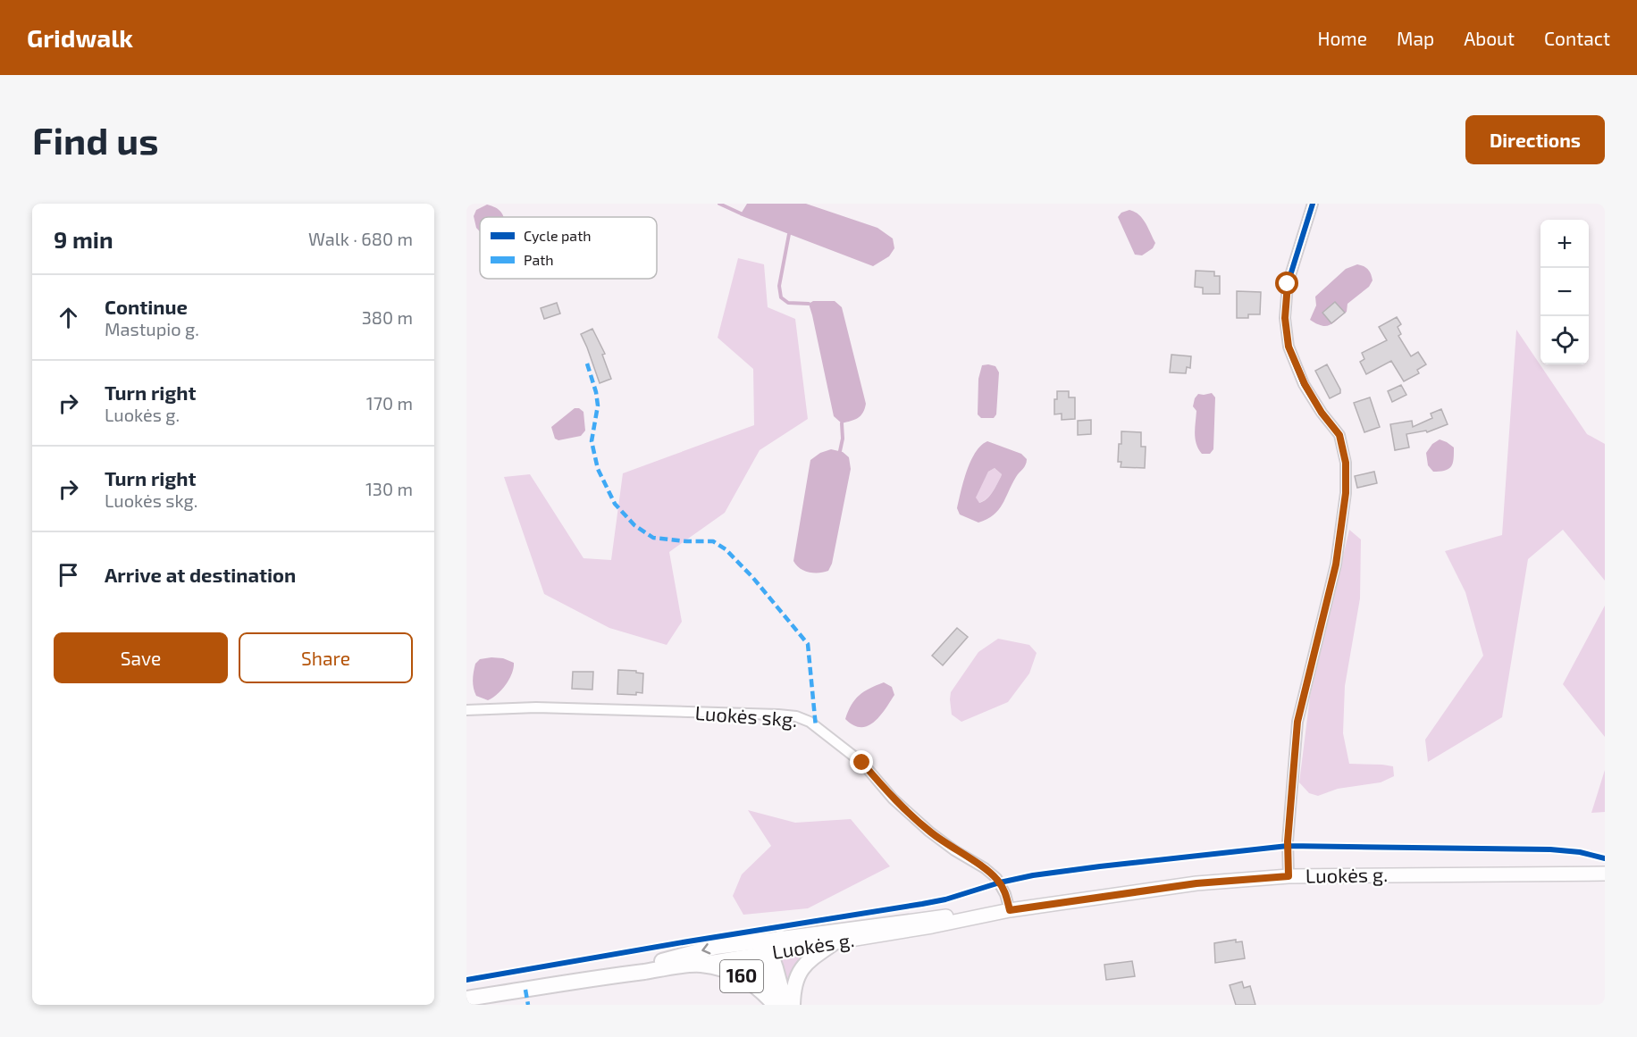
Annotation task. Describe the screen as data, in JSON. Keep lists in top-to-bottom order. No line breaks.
{"streets":{"main road":["Luokės g.","160"],"street":["Luokės skg."]},"crossings":[["Luokės skg.","Luokės g."],["Luokės g.","160"]],"legend":["Cycle path","Path"],"page":{"header":"Gridwalk","nav":["Home","Map","About","Contact"],"buttons":["Directions",["Save","Share"]],"title":"Find us","heading":["9 min","Walk · 680 m"],"map_buttons":["+","−"],"list":[["Continue","Mastupio g.","380 m"],["Turn right","Luokės g.","170 m"],["Turn right","Luokės skg.","130 m"],"Arrive at destination"]}}
